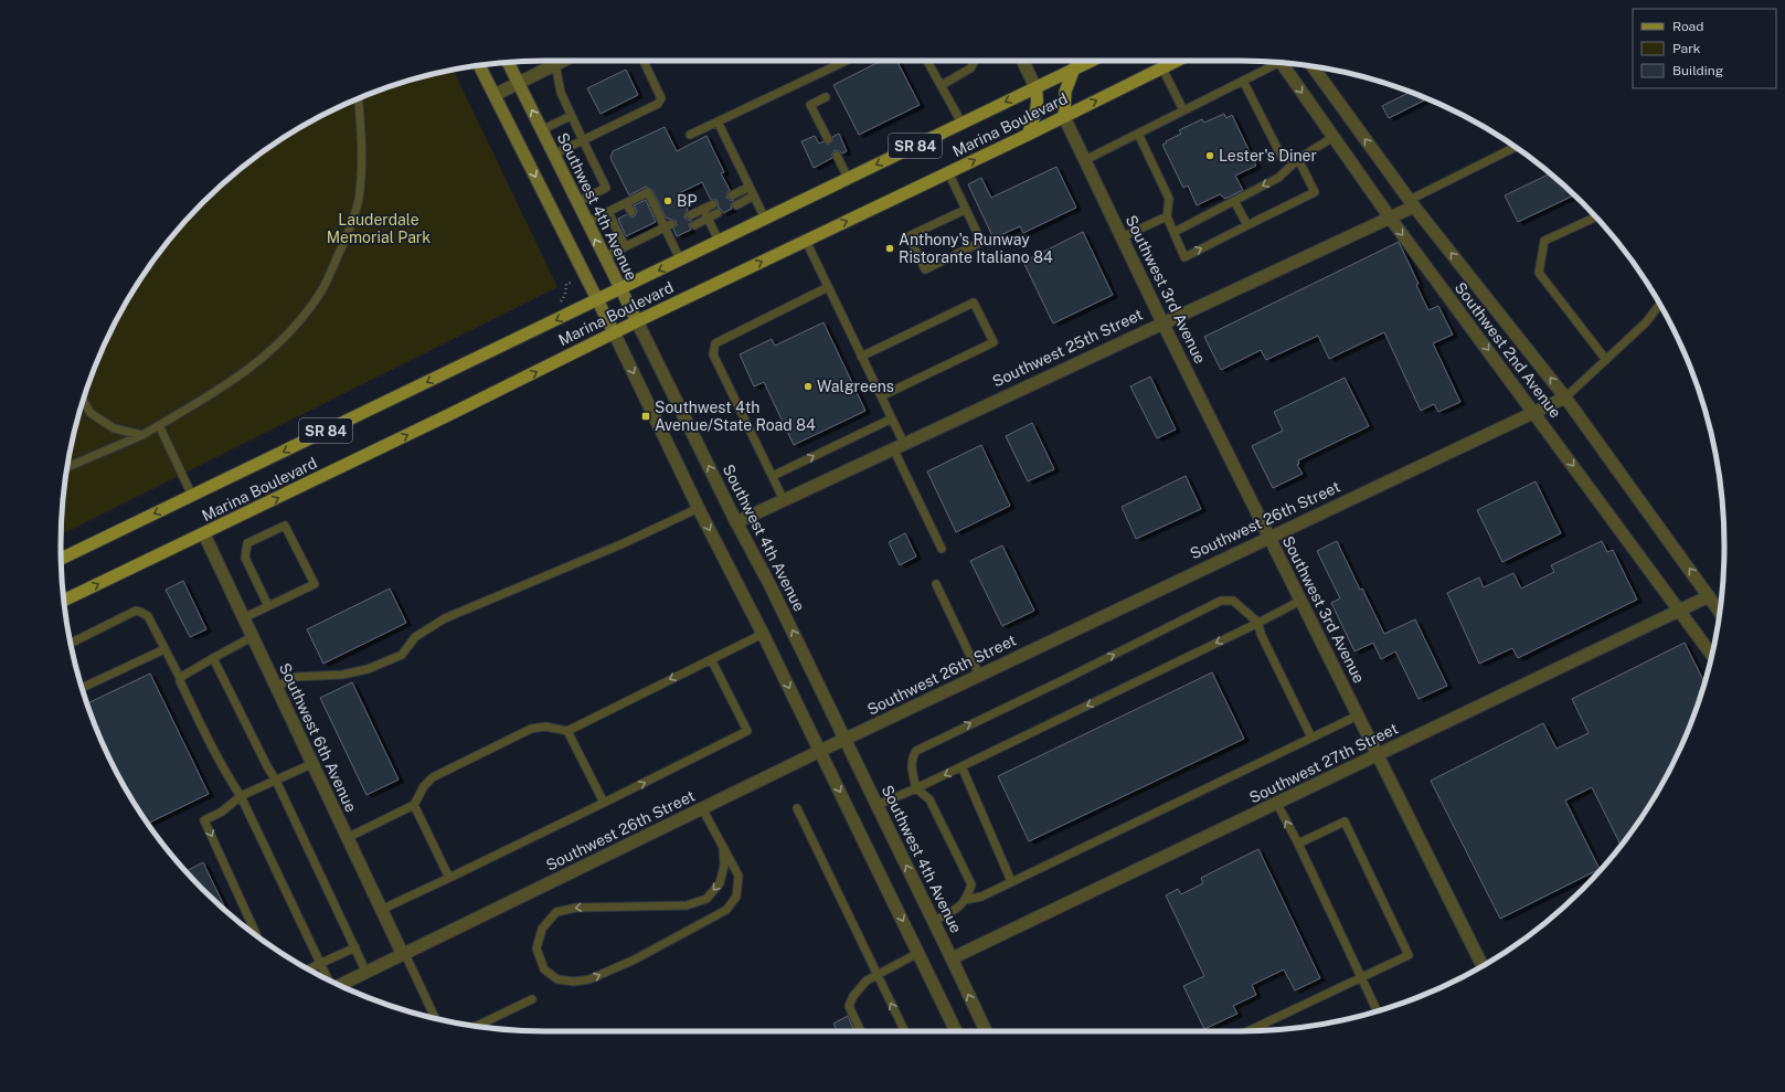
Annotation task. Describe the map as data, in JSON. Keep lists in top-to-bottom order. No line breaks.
{"streets":{"main road":["Marina Boulevard","SR 84","Southwest 4th Avenue"],"street":["Southwest 3rd Avenue","Southwest 25th Street","Southwest 2nd Avenue","Southwest 26th Street","Southwest 6th Avenue","Southwest 27th Street"]},"crossings":[["Marina Boulevard","Southwest 4th Avenue"],["Marina Boulevard","Southwest 3rd Avenue"],["Marina Boulevard","Southwest 6th Avenue"],["Southwest 4th Avenue","Southwest 25th Street"],["Southwest 4th Avenue","Southwest 26th Street"],["Southwest 4th Avenue","Southwest 27th Street"],["Southwest 3rd Avenue","Southwest 25th Street"],["Southwest 3rd Avenue","Southwest 26th Street"],["Southwest 3rd Avenue","Southwest 27th Street"],["Southwest 25th Street","Southwest 2nd Avenue"],["Southwest 2nd Avenue","Southwest 26th Street"],["Southwest 2nd Avenue","Southwest 27th Street"],["Southwest 26th Street","Southwest 6th Avenue"]],"one_way":["Southwest 4th Avenue"],"parks":["Lauderdale Memorial Park"],"places":{"other":["Lester's Diner","BP","Anthony's Runway Ristorante Italiano 84","Walgreens"],"transit":["Southwest 4th Avenue/State Road 84"]},"legend":["Road","Park","Building"]}
